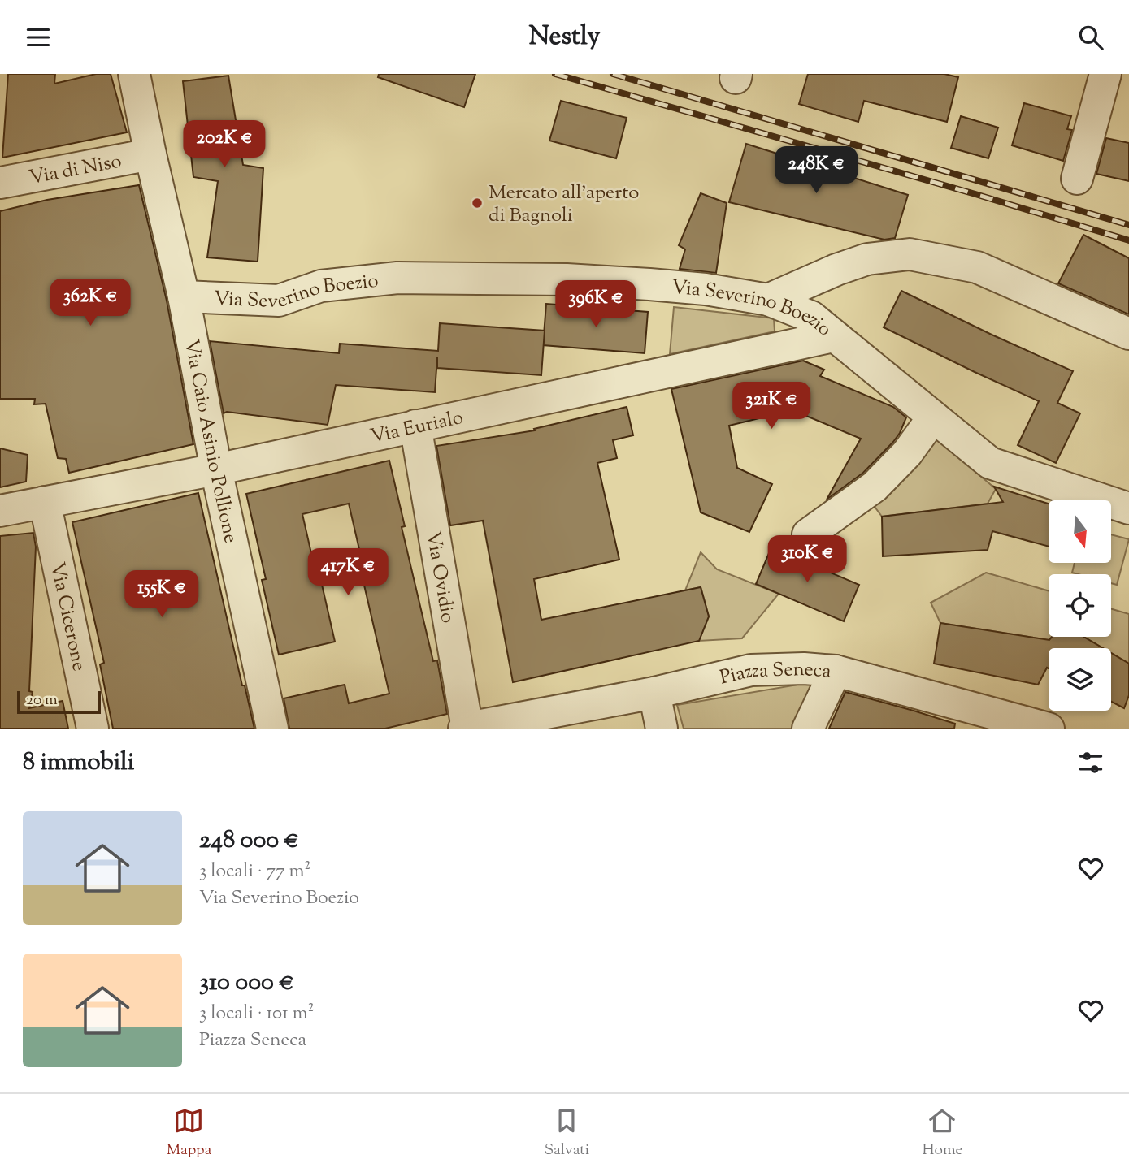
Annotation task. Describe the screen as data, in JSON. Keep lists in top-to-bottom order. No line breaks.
{"streets":{"street":["Via di Niso","Via Severino Boezio","Via Eurialo","Via Caio Asinio Pollione","Via Ovidio","Via Cicerone","Piazza Seneca"]},"crossings":[["Via di Niso","Via Caio Asinio Pollione"],["Via Severino Boezio","Via Eurialo"],["Via Severino Boezio","Via Caio Asinio Pollione"],["Via Eurialo","Via Caio Asinio Pollione"],["Via Eurialo","Via Ovidio"],["Via Eurialo","Via Cicerone"],["Via Ovidio","Piazza Seneca"]],"places":["Mercato all'aperto di Bagnoli"],"scale_bar":"20 m","north":"bottom","page":{"header":"Nestly","price":["202K €","248K €","362K €","396K €","321K €","310K €","417K €","155K €"],"scale":"20 m","heading":"8 immobili","list":[{"name":"248 000 €","note":"3 locali · 77 m² · Via Severino Boezio"},{"name":"310 000 €","note":"3 locali · 101 m² · Piazza Seneca"}],"tabs":["Mappa","Salvati","Home"]}}
